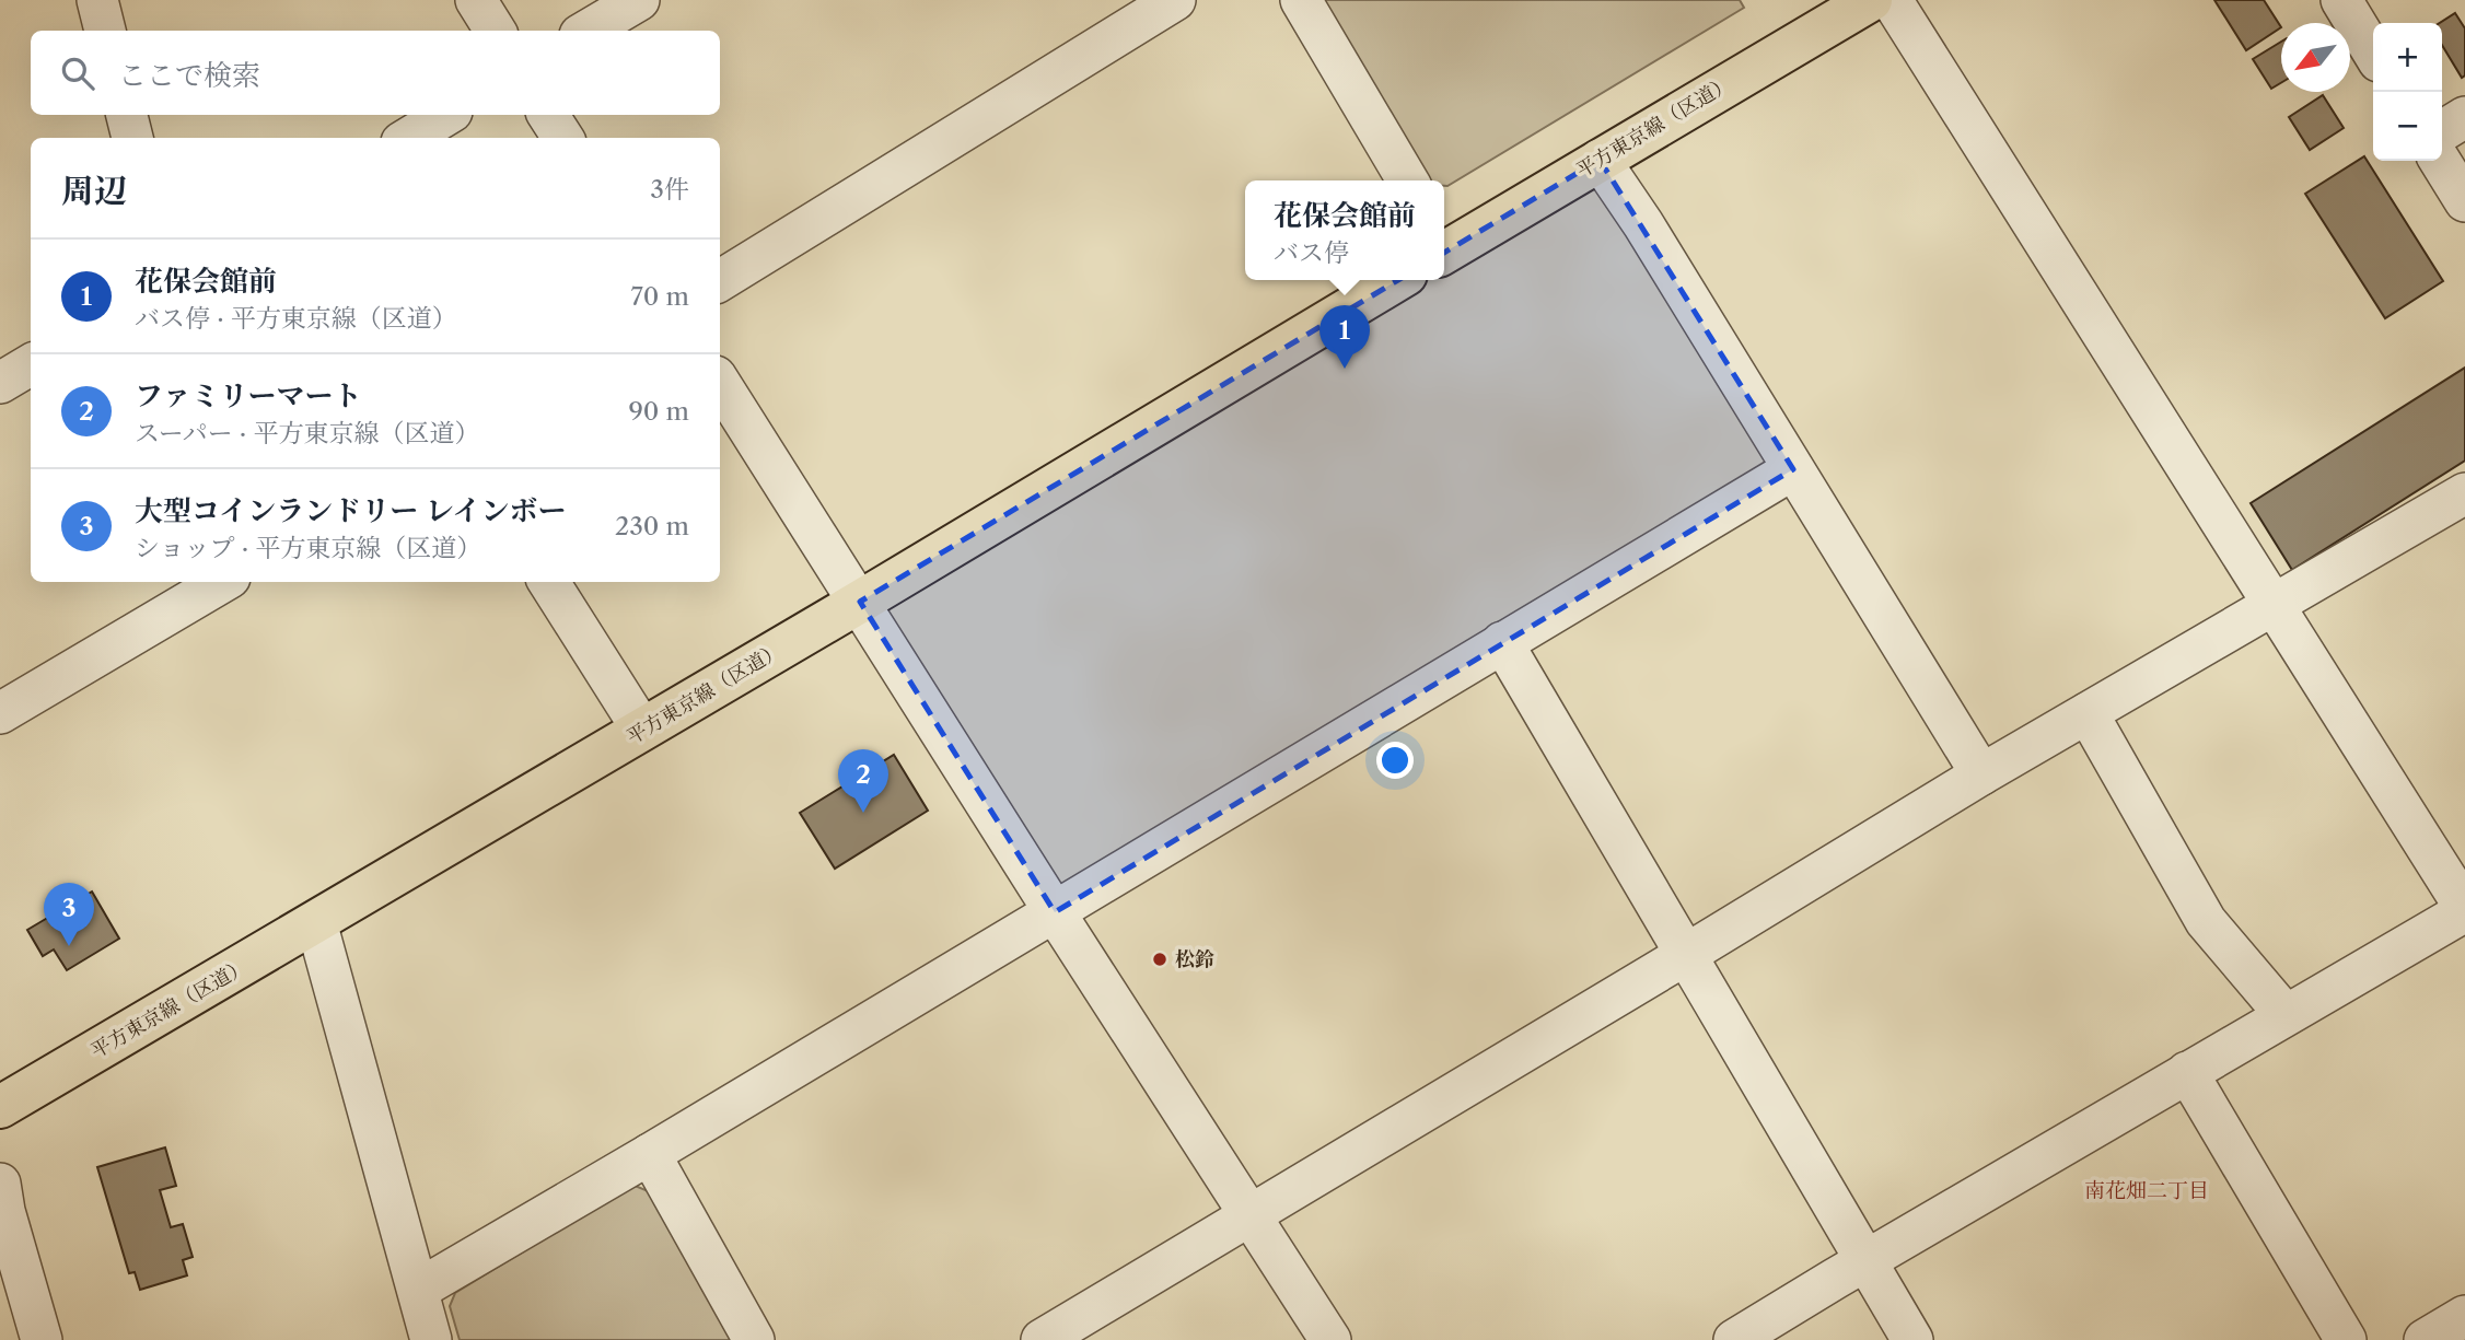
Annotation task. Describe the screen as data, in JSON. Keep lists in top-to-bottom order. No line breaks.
{"streets":{"main road":["平方東京線（区道）"]},"districts":["南花畑二丁目"],"places":["松鈴"],"north":"bottom left","page":{"map_buttons":["+","−"],"search":"ここで検索","heading":["周辺","3件"],"popup":["花保会館前","バス停"],"list":[{"mark":"1","name":"花保会館前","note":"バス停 · 平方東京線（区道）","value":"70 m"},{"mark":"2","name":"ファミリーマート","note":"スーパー · 平方東京線（区道）","value":"90 m"},{"mark":"3","name":"大型コインランドリー レインボー","note":"ショップ · 平方東京線（区道）","value":"230 m"}],"pins":["1","2","3"]}}
